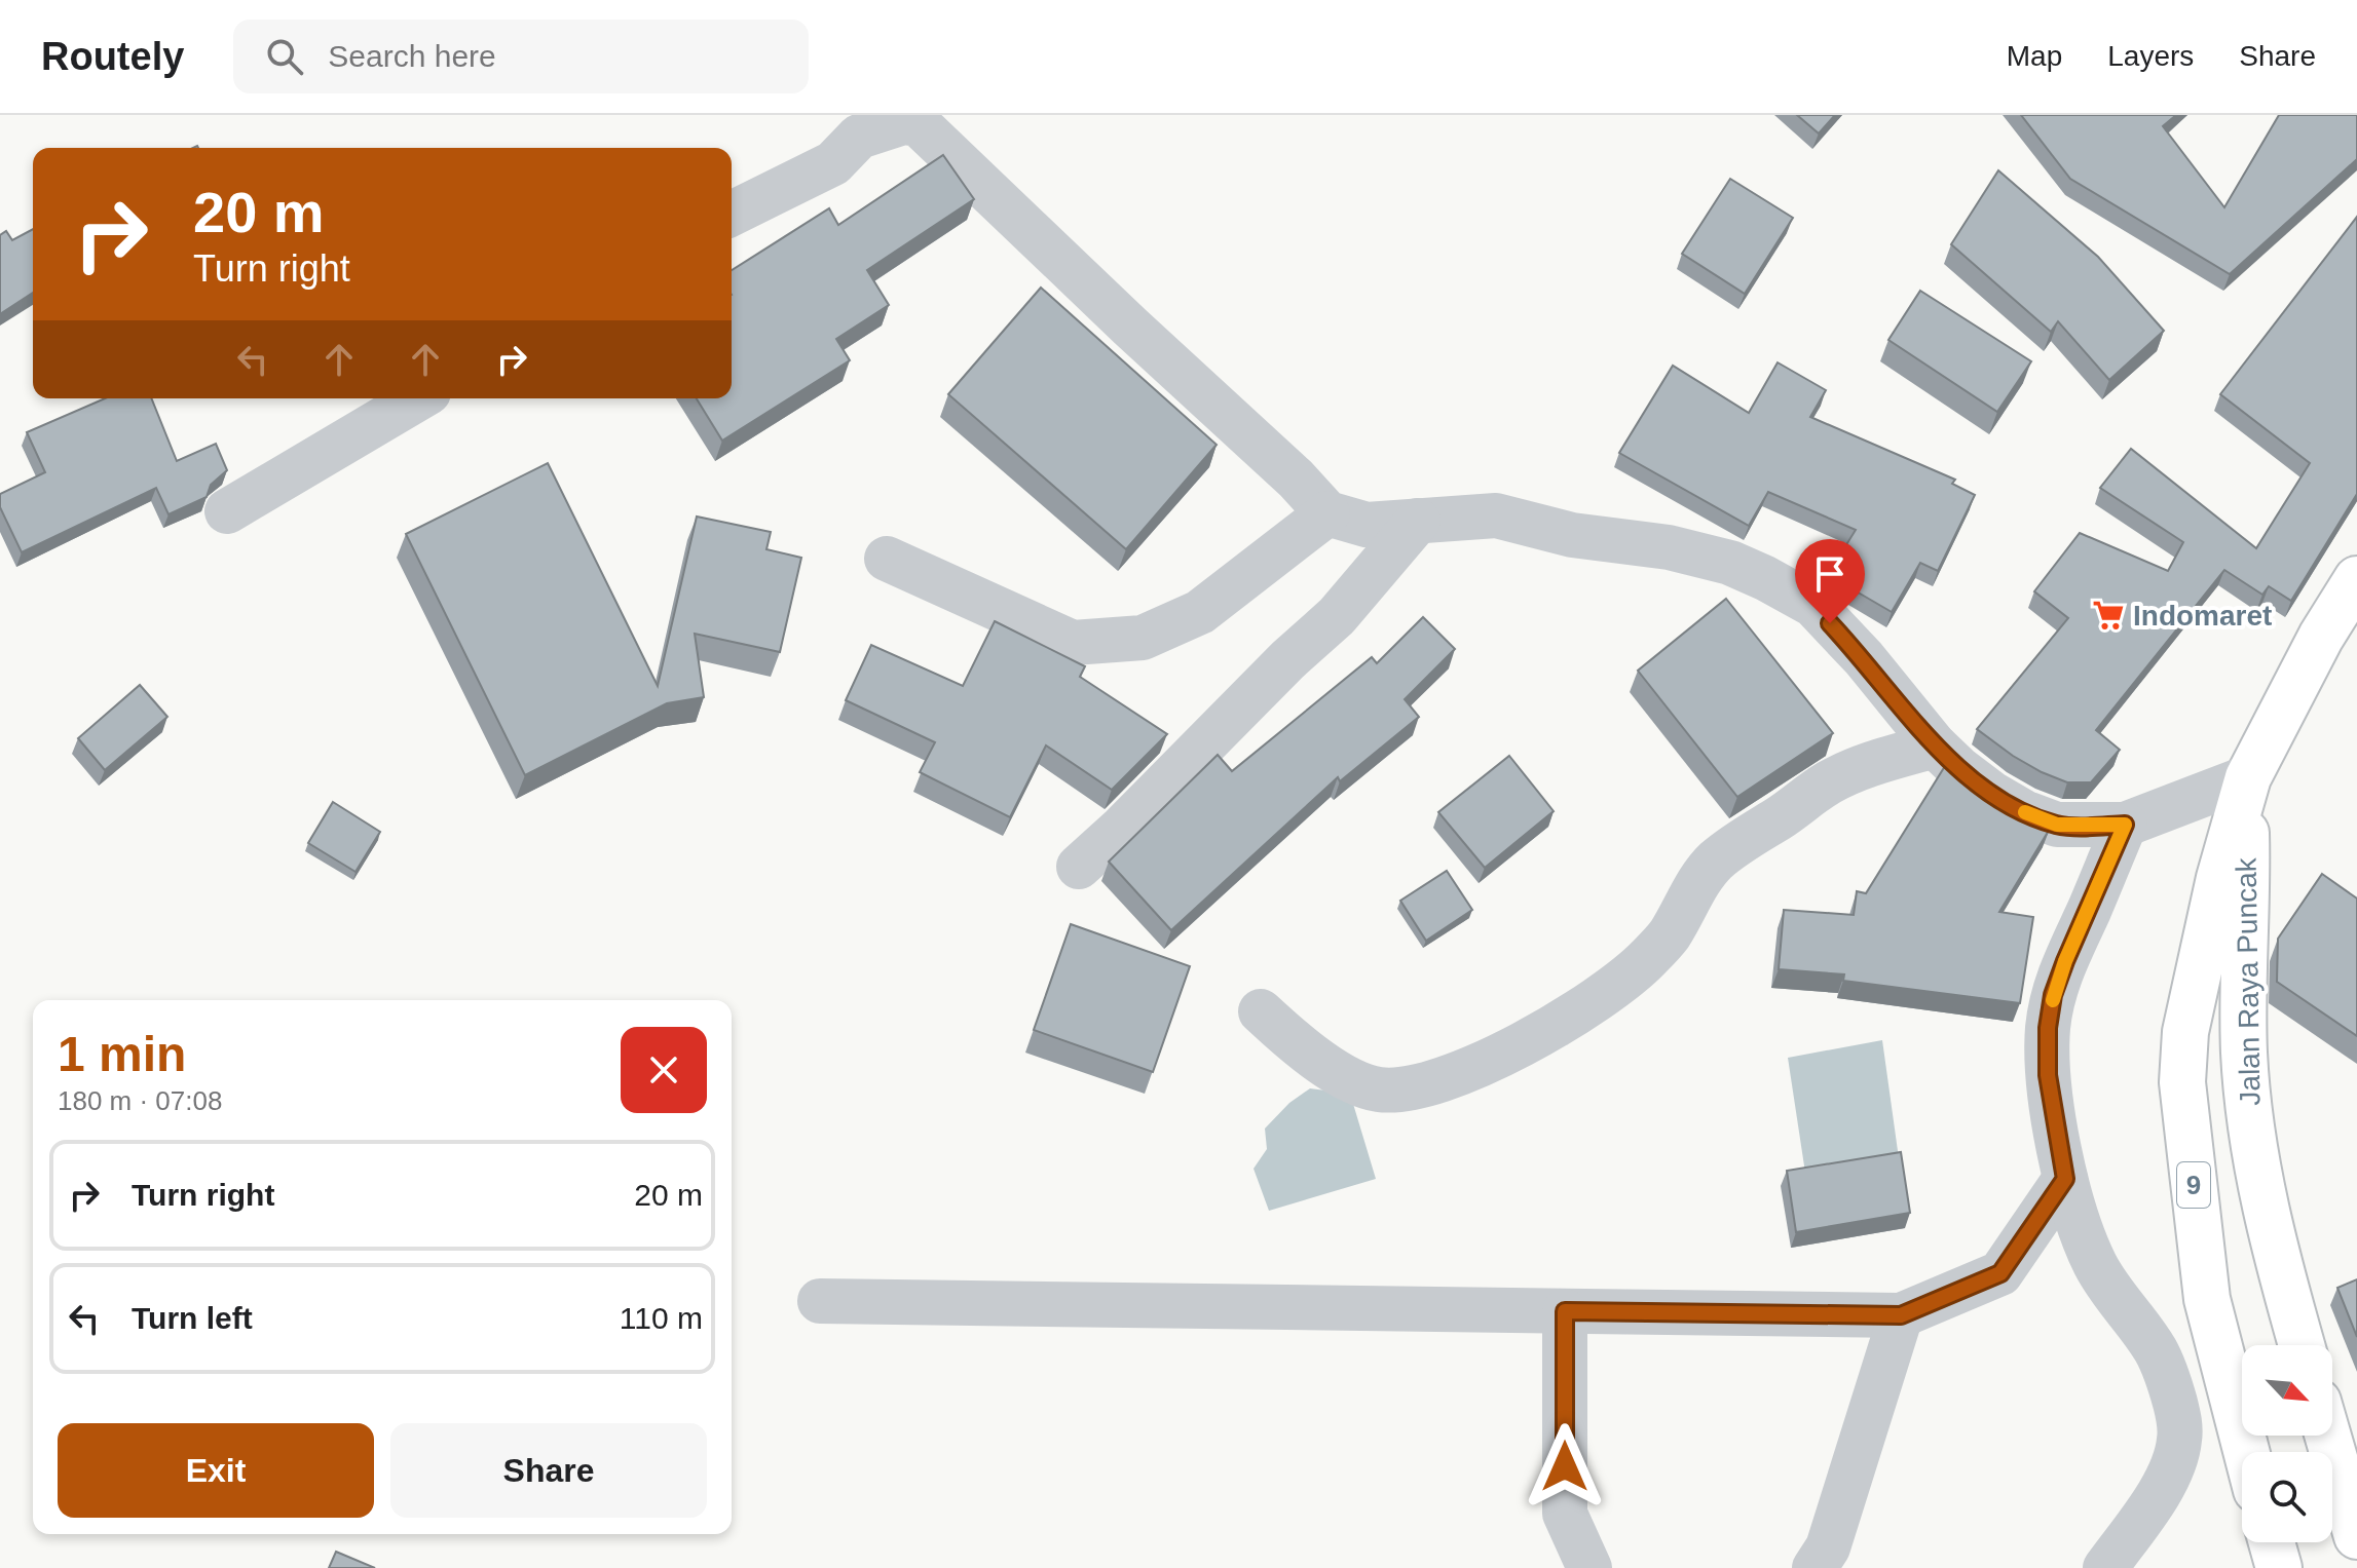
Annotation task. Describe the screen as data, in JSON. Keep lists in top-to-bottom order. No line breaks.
{"streets":{"highway":["Jalan Raya Puncak","9"]},"places":{"supermarket":["Indomaret"]},"north":"bottom right","page":{"header":"Routely","search":"Search here","nav":["Map","Layers","Share"],"turn":["20 m","Turn right"],"heading":["1 min","180 m · 07:08"],"list":[{"name":"Turn right","value":"20 m"},{"name":"Turn left","value":"110 m"}],"buttons":["Exit","Share"]}}
